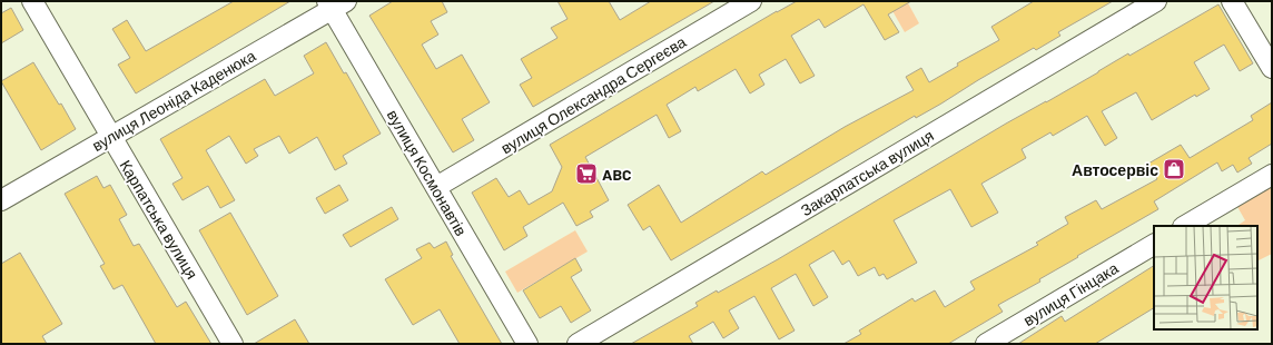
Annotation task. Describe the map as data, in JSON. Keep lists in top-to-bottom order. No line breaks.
{"streets":{"street":["вулиця Олександра Сергеєва","вулиця Леоніда Каденюка","вулиця Космонавтів","Закарпатська вулиця","Карпатська вулиця","вулиця Гінцака"]},"crossings":[["вулиця Олександра Сергеєва","вулиця Космонавтів"],["вулиця Леоніда Каденюка","вулиця Космонавтів"],["вулиця Леоніда Каденюка","Карпатська вулиця"]],"places":{"shop":["Автосервіс"],"supermarket":["ABC"]}}
